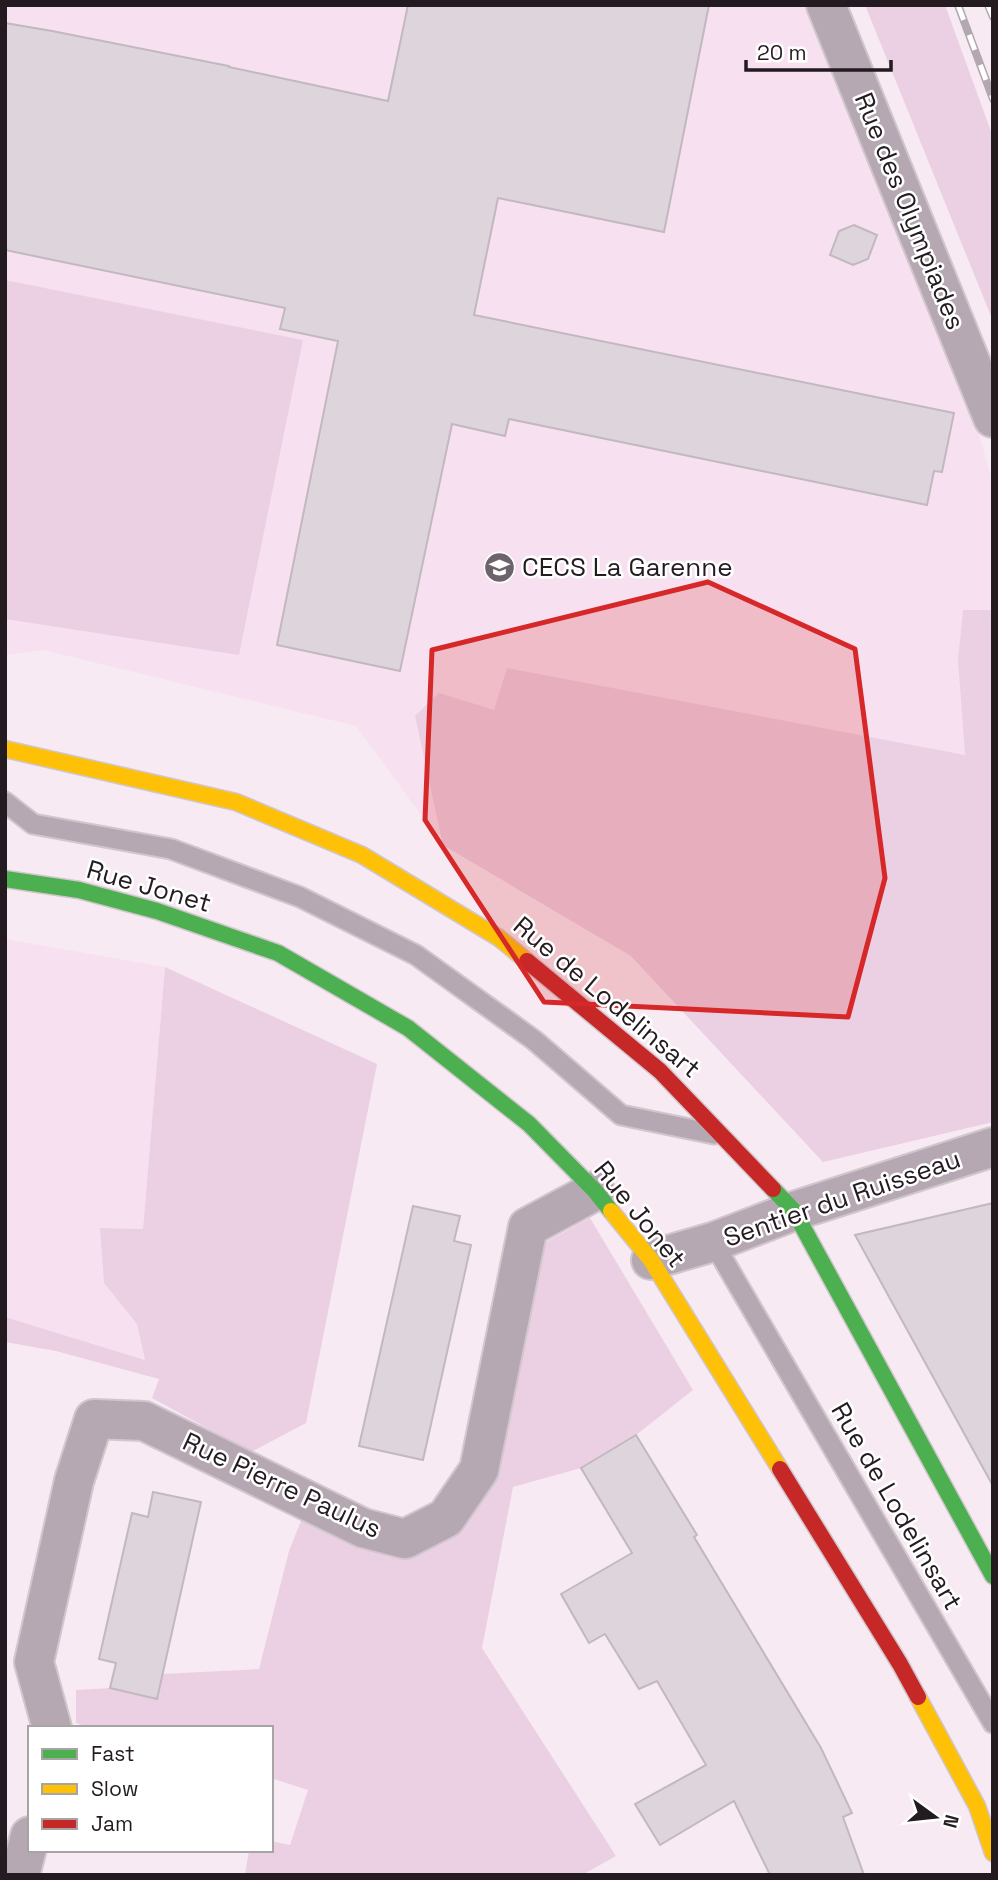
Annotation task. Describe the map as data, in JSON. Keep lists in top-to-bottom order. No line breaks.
{"streets":{"street":["Rue des Olympiades","Rue Jonet","Rue de Lodelinsart","Sentier du Ruisseau","Rue Pierre Paulus"]},"crossings":[["Rue Jonet","Sentier du Ruisseau"],["Rue Jonet","Rue Pierre Paulus"],["Rue de Lodelinsart","Sentier du Ruisseau"]],"places":{"school or university":["CECS La Garenne"]},"legend":["Fast","Slow","Jam"],"scale_bar":"20 m","north":"right"}
